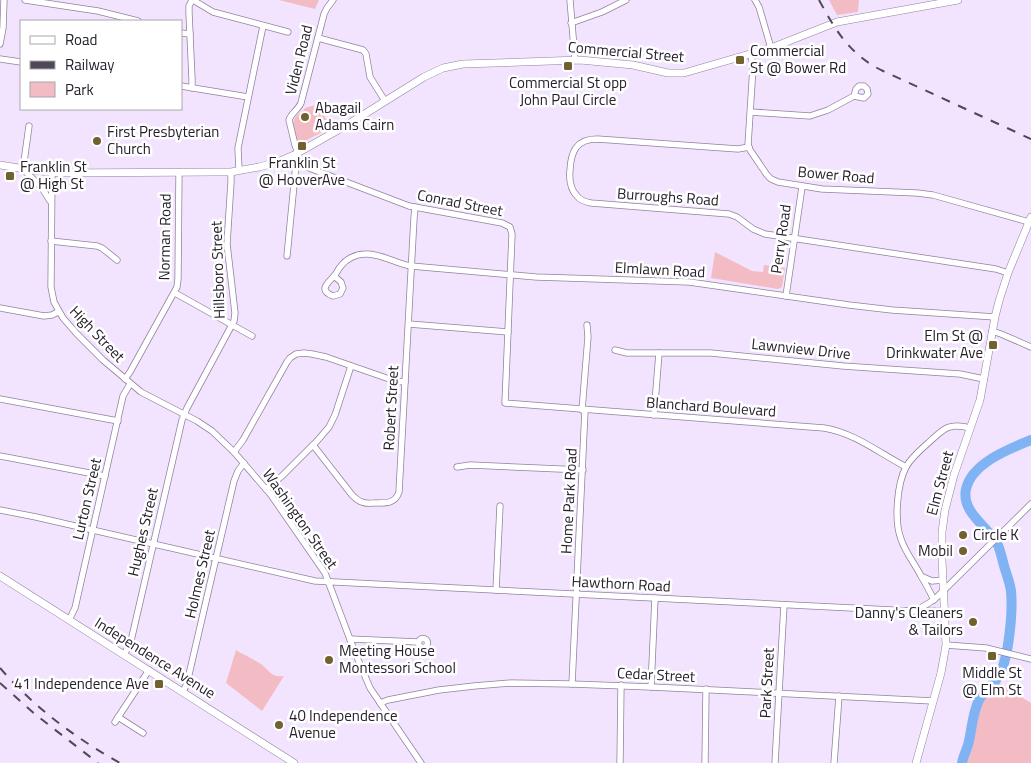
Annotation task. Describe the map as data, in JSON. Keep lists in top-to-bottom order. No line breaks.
{"streets":{"main road":["Commercial Street","Elm Street","Independence Avenue"],"street":["Viden Road","Bower Road","Burroughs Road","Conrad Street","Norman Road","Perry Road","Hillsboro Street","Elmlawn Road","High Street","Lawnview Drive","Blanchard Boulevard","Robert Street","Lurton Street","Home Park Road","Washington Street","Hughes Street","Holmes Street","Hawthorn Road","Cedar Street","Park Street"]},"crossings":[["Commercial Street","Viden Road"],["Commercial Street","Norman Road"],["Commercial Street","Hillsboro Street"],["Commercial Street","High Street"],["Bower Road","Burroughs Road"],["Bower Road","Perry Road"],["Bower Road","Elm Street"],["Burroughs Road","Perry Road"],["Burroughs Road","Elm Street"],["Conrad Street","Elmlawn Road"],["Conrad Street","Blanchard Boulevard"],["Conrad Street","Robert Street"],["Norman Road","High Street"],["Norman Road","Lurton Street"],["Perry Road","Elmlawn Road"],["Hillsboro Street","High Street"],["Hillsboro Street","Hughes Street"],["Elmlawn Road","Robert Street"],["Elmlawn Road","Elm Street"],["High Street","Lurton Street"],["High Street","Washington Street"],["High Street","Hughes Street"],["Lawnview Drive","Elm Street"],["Blanchard Boulevard","Home Park Road"],["Elm Street","Hawthorn Road"],["Elm Street","Cedar Street"],["Lurton Street","Hawthorn Road"],["Lurton Street","Independence Avenue"],["Home Park Road","Hawthorn Road"],["Home Park Road","Cedar Street"],["Washington Street","Holmes Street"],["Washington Street","Hawthorn Road"],["Washington Street","Cedar Street"],["Hughes Street","Hawthorn Road"],["Hughes Street","Independence Avenue"],["Holmes Street","Hawthorn Road"],["Holmes Street","Independence Avenue"],["Hawthorn Road","Park Street"],["Cedar Street","Park Street"]],"places":{"transit":["Commercial St @ Bower Rd","Commercial St opp John Paul Circle","Franklin St @ HooverAve","Franklin St @ High St","Elm St @ Drinkwater Ave","Middle St @ Elm St","41 Independence Ave"],"other":["Abagail Adams Cairn","First Presbyterian Church","Circle K","Mobil","Danny's Cleaners & Tailors","Meeting House Montessori School","40 Independence Avenue"]},"legend":["Road","Railway","Park"]}
